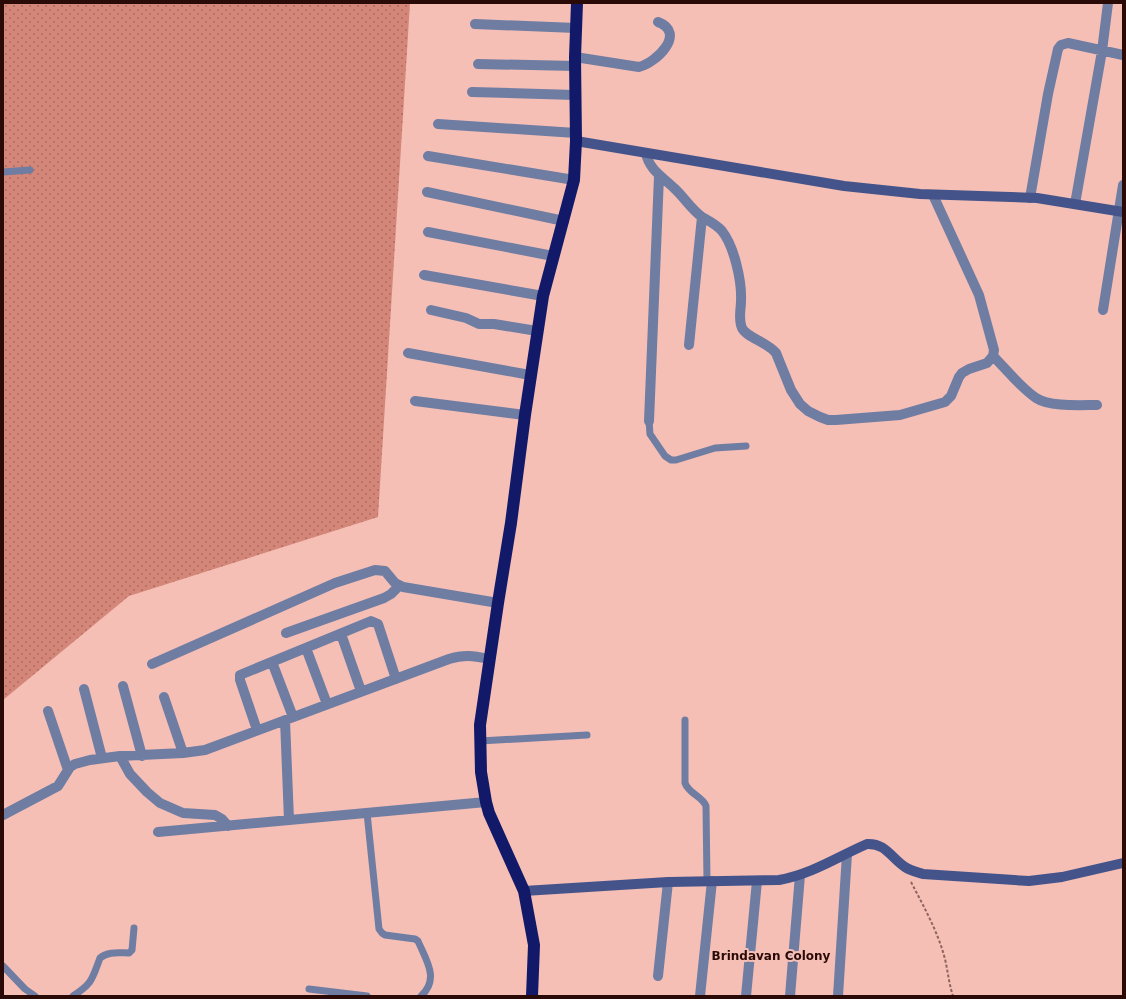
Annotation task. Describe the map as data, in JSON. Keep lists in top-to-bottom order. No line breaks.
{"districts":["Brindavan Colony"]}
